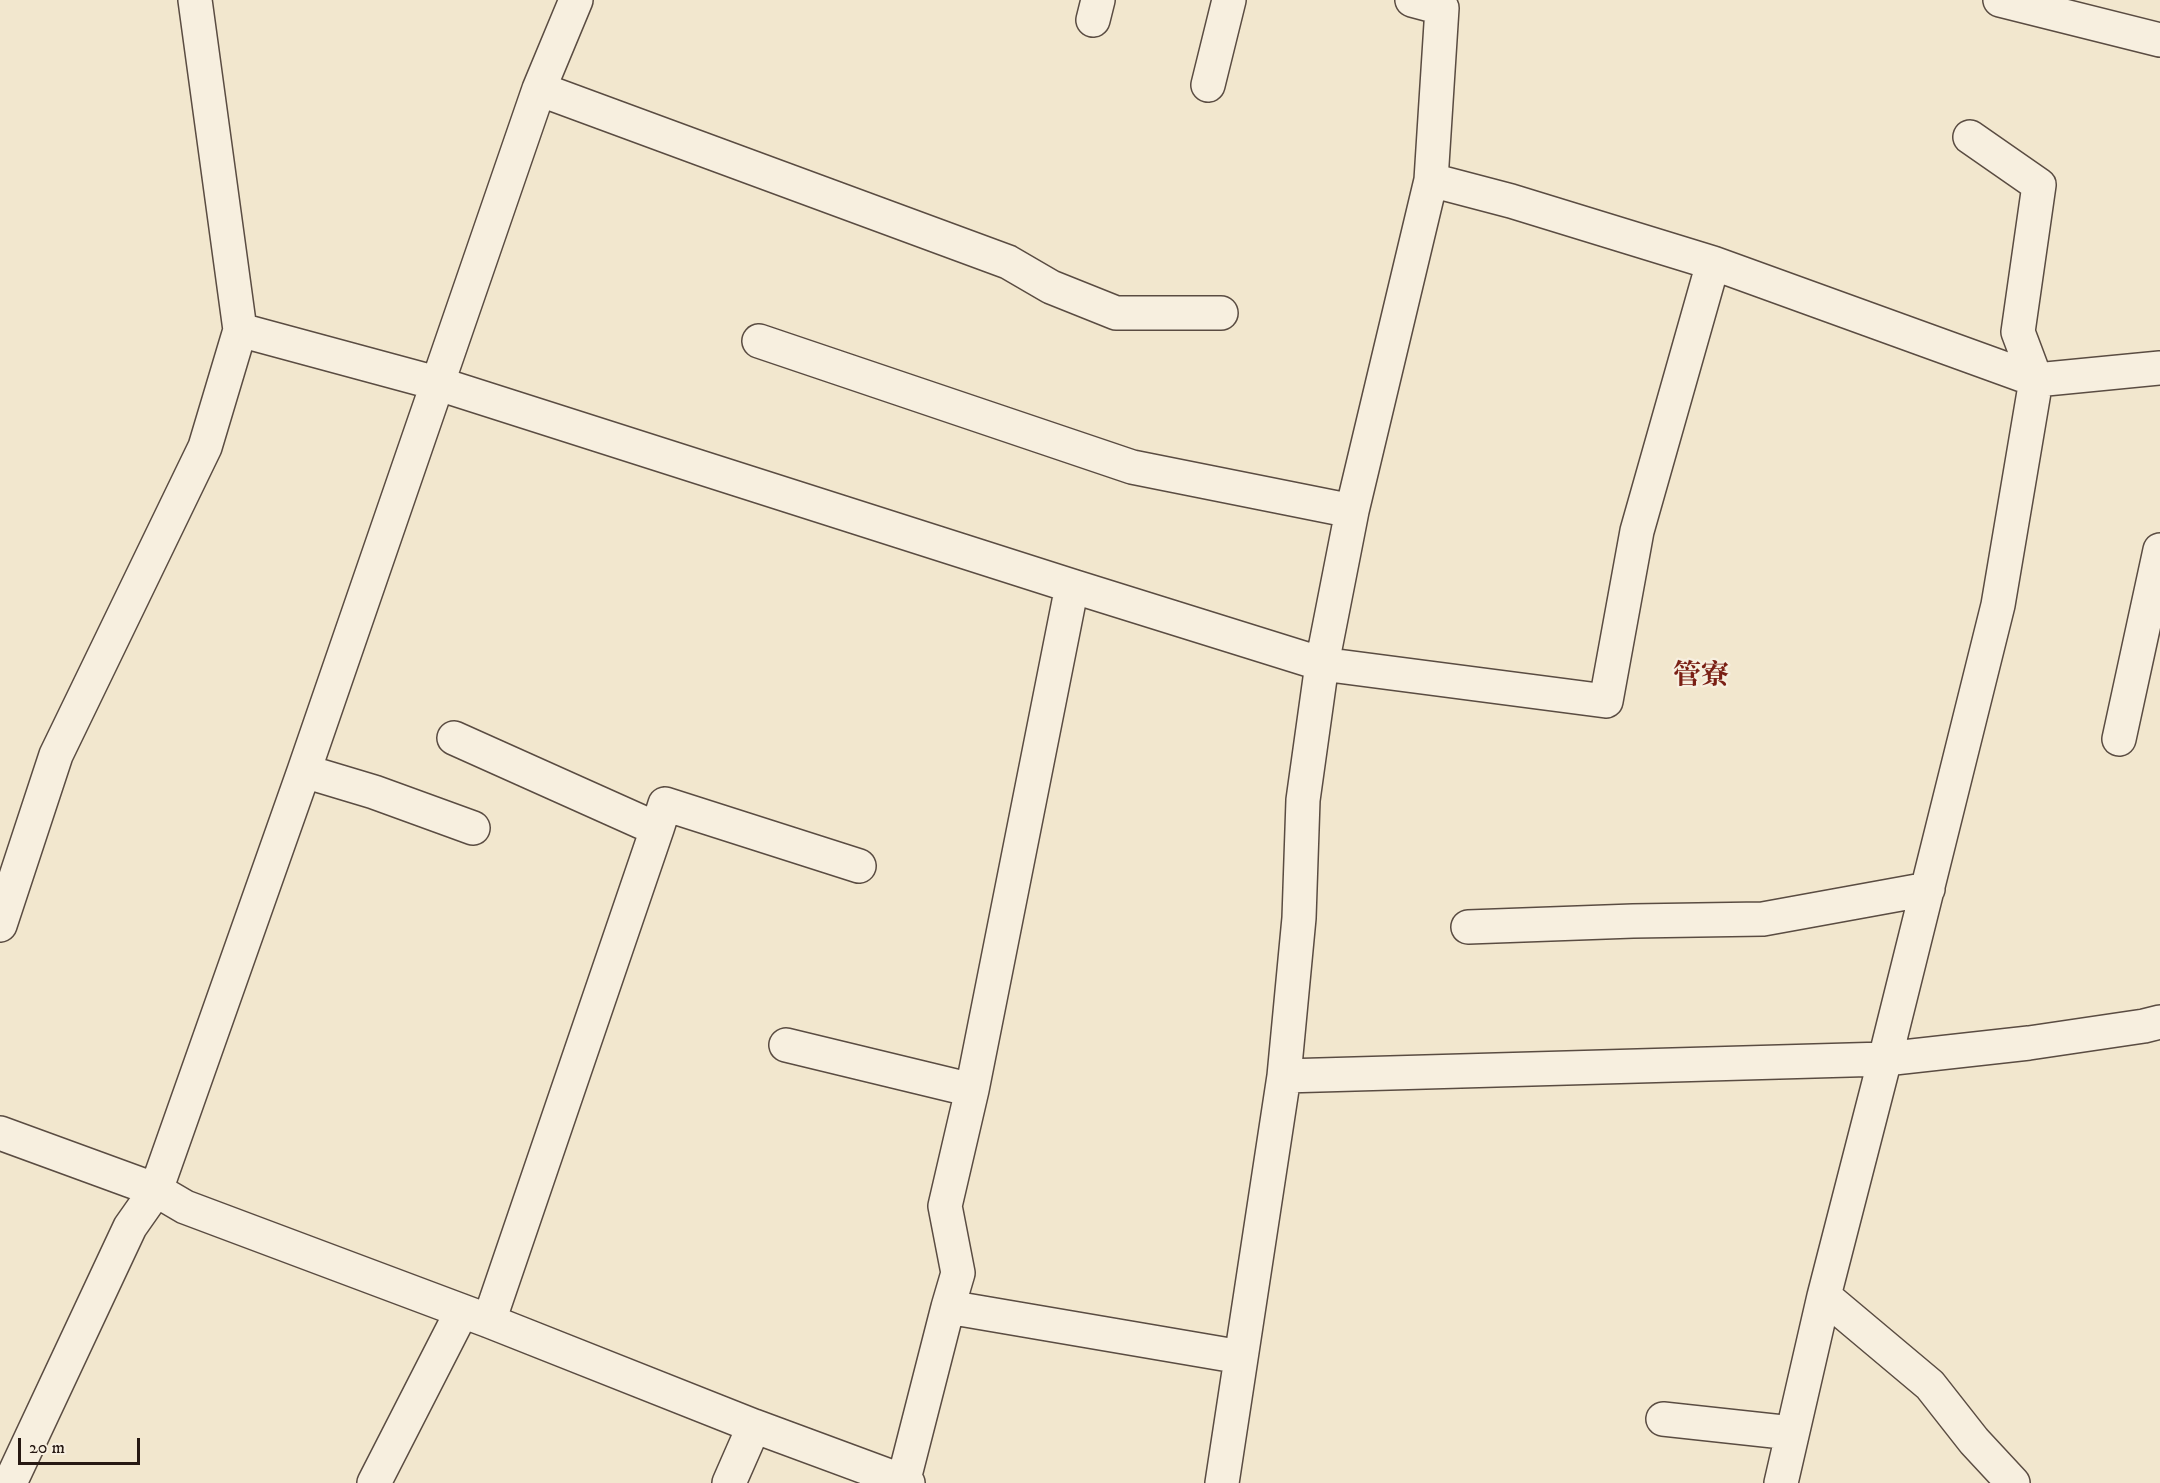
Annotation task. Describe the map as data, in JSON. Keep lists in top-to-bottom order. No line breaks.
{"districts":["管寮"],"scale_bar":"20 m"}
